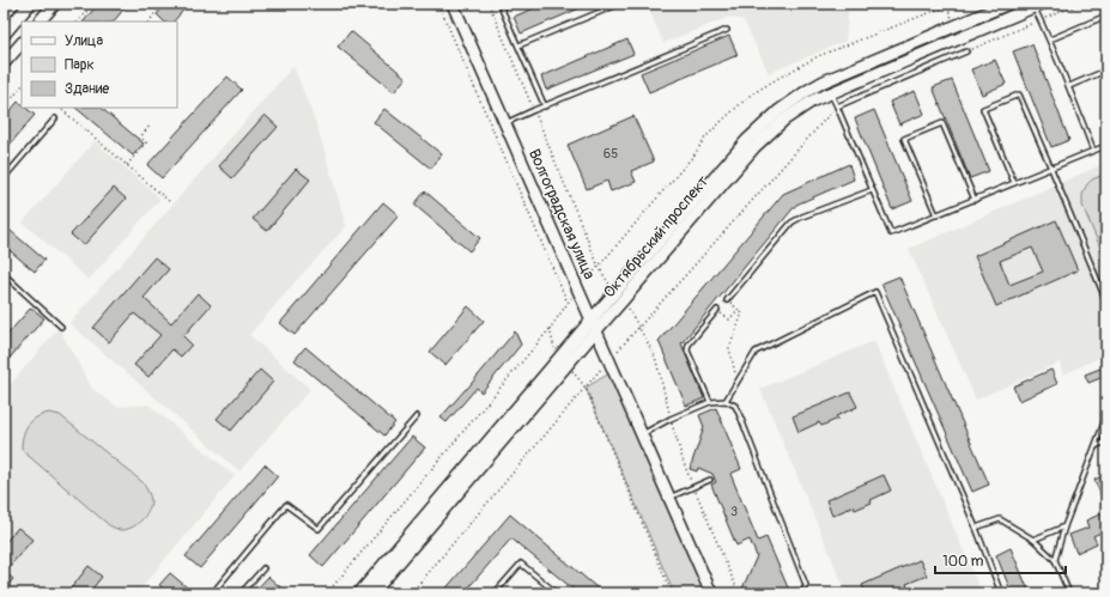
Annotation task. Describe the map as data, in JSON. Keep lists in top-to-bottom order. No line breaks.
{"streets":{"main road":["Волгоградская улица","Октябрьский проспект"]},"crossings":[["Волгоградская улица","Октябрьский проспект"]],"house_numbers":["65","3"],"legend":["Улица","Парк","Здание"],"scale_bar":"100 m"}
